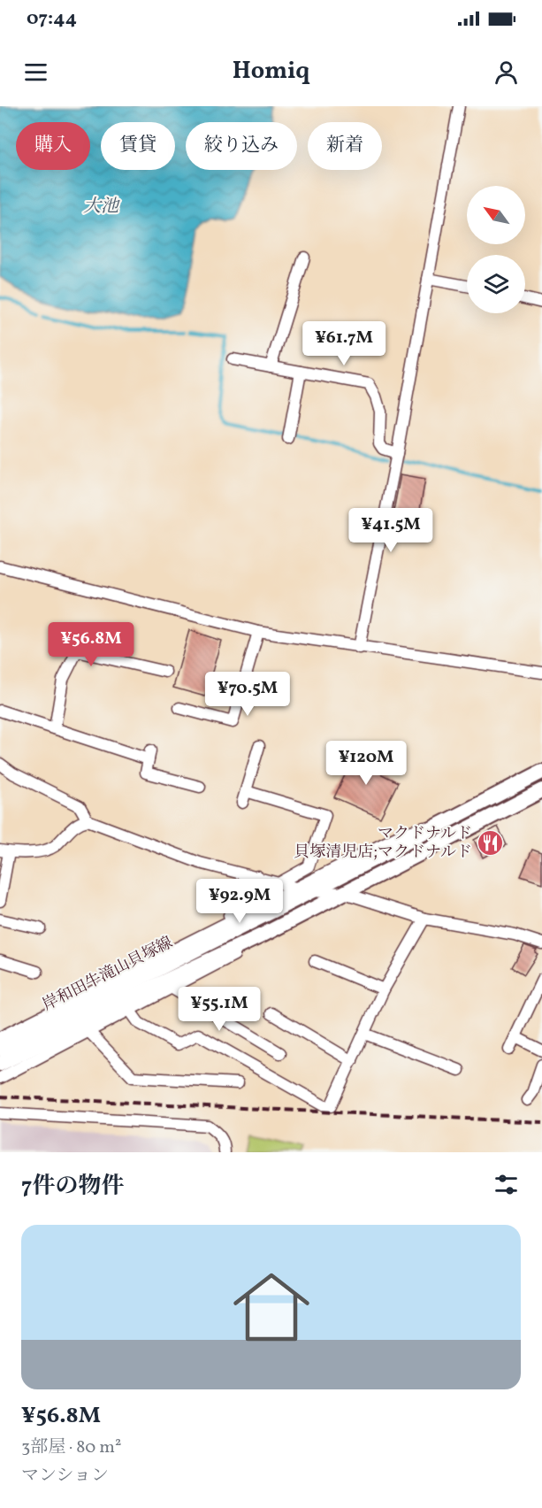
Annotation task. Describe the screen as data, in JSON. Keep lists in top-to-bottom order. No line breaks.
{"streets":{"main road":["岸和田牛滝山貝塚線"]},"water":["大池"],"places":{"restaurant":["マクドナルド 貝塚清児店;マクドナルド"]},"north":"top left","page":{"status":"07:44","header":"Homiq","chip":["購入","賃貸","絞り込み","新着"],"price":["¥61.7M","¥41.5M","¥56.8M","¥70.5M","¥120M","¥92.9M","¥55.1M"],"heading":"7件の物件","list":[{"name":"¥56.8M","note":"3部屋 · 80 m² · マンション"}]}}
